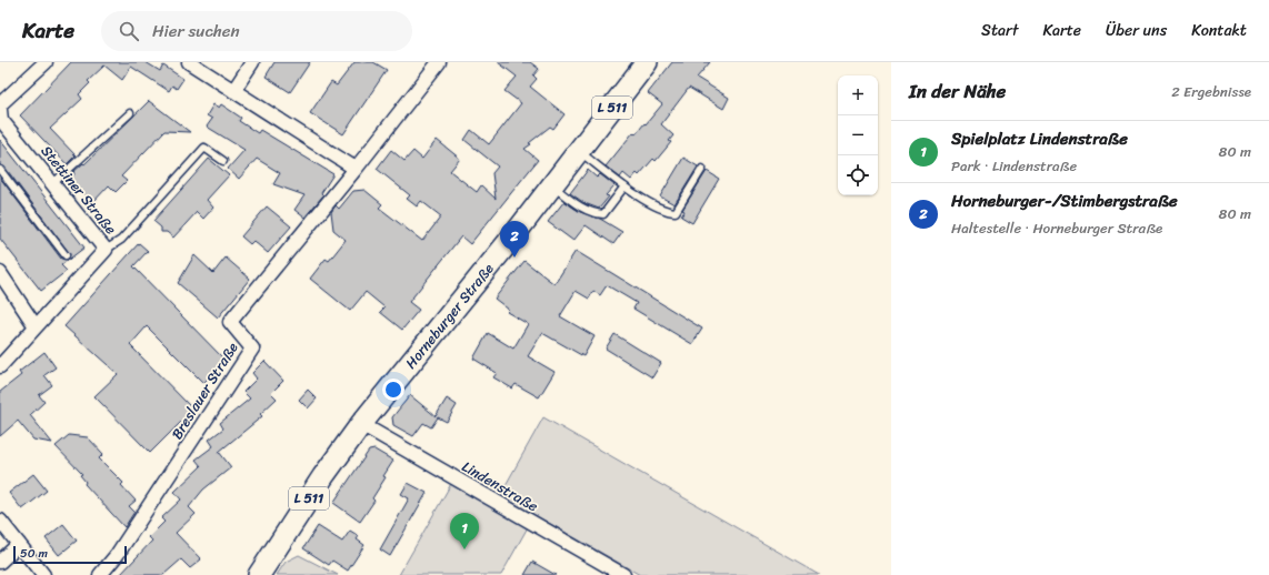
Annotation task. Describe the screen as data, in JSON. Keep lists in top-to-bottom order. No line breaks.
{"streets":{"main road":["L 511","Horneburger Straße"],"street":["Stettiner Straße","Breslauer Straße","Lindenstraße"]},"crossings":[["Horneburger Straße","Lindenstraße"]],"scale_bar":"50 m","page":{"header":"Karte","search":"Hier suchen","nav":["Start","Karte","Über uns","Kontakt"],"heading":["In der Nähe","2 Ergebnisse"],"map_buttons":["+","−"],"list":[{"mark":"1","name":"Spielplatz Lindenstraße","note":"Park · Lindenstraße","value":"80 m"},{"mark":"2","name":"Horneburger-/Stimbergstraße","note":"Haltestelle · Horneburger Straße","value":"80 m"}],"pins":["2","1"],"scale":"50 m"}}
